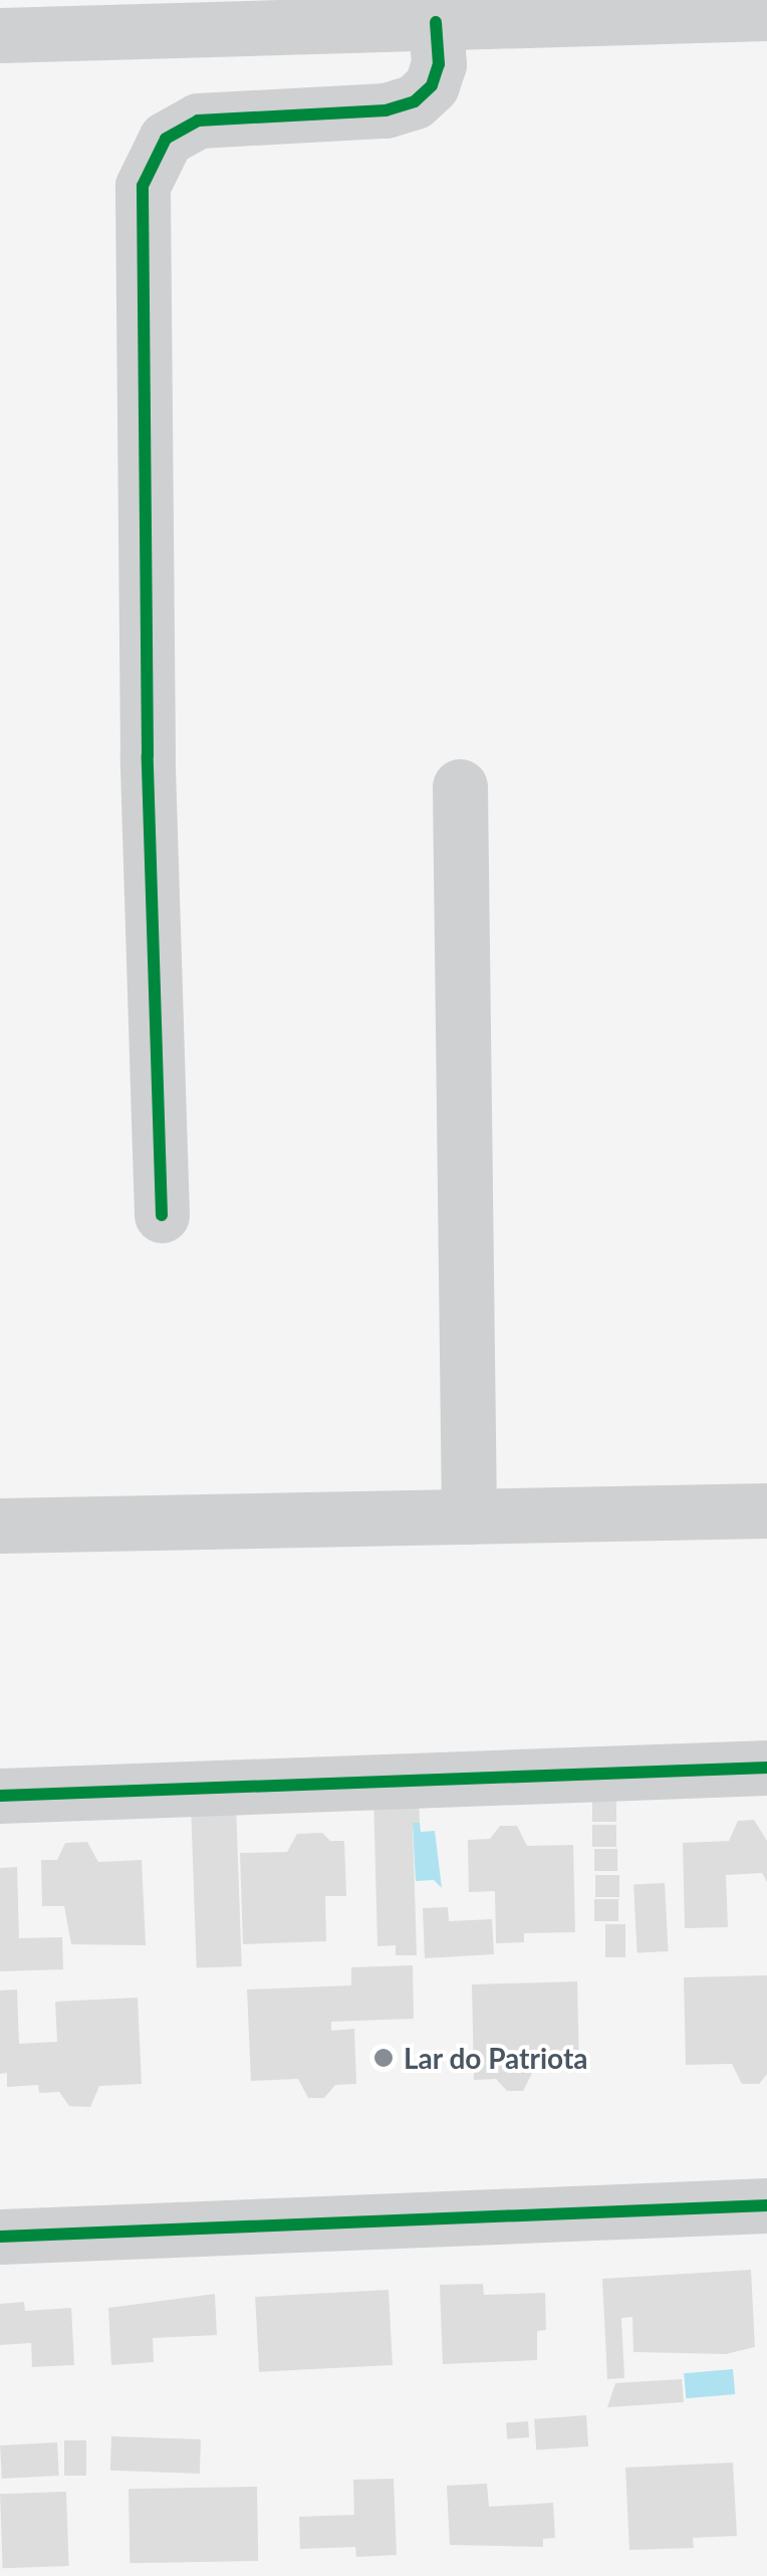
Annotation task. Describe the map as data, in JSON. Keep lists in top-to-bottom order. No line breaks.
{"places":["Lar do Patriota"]}
